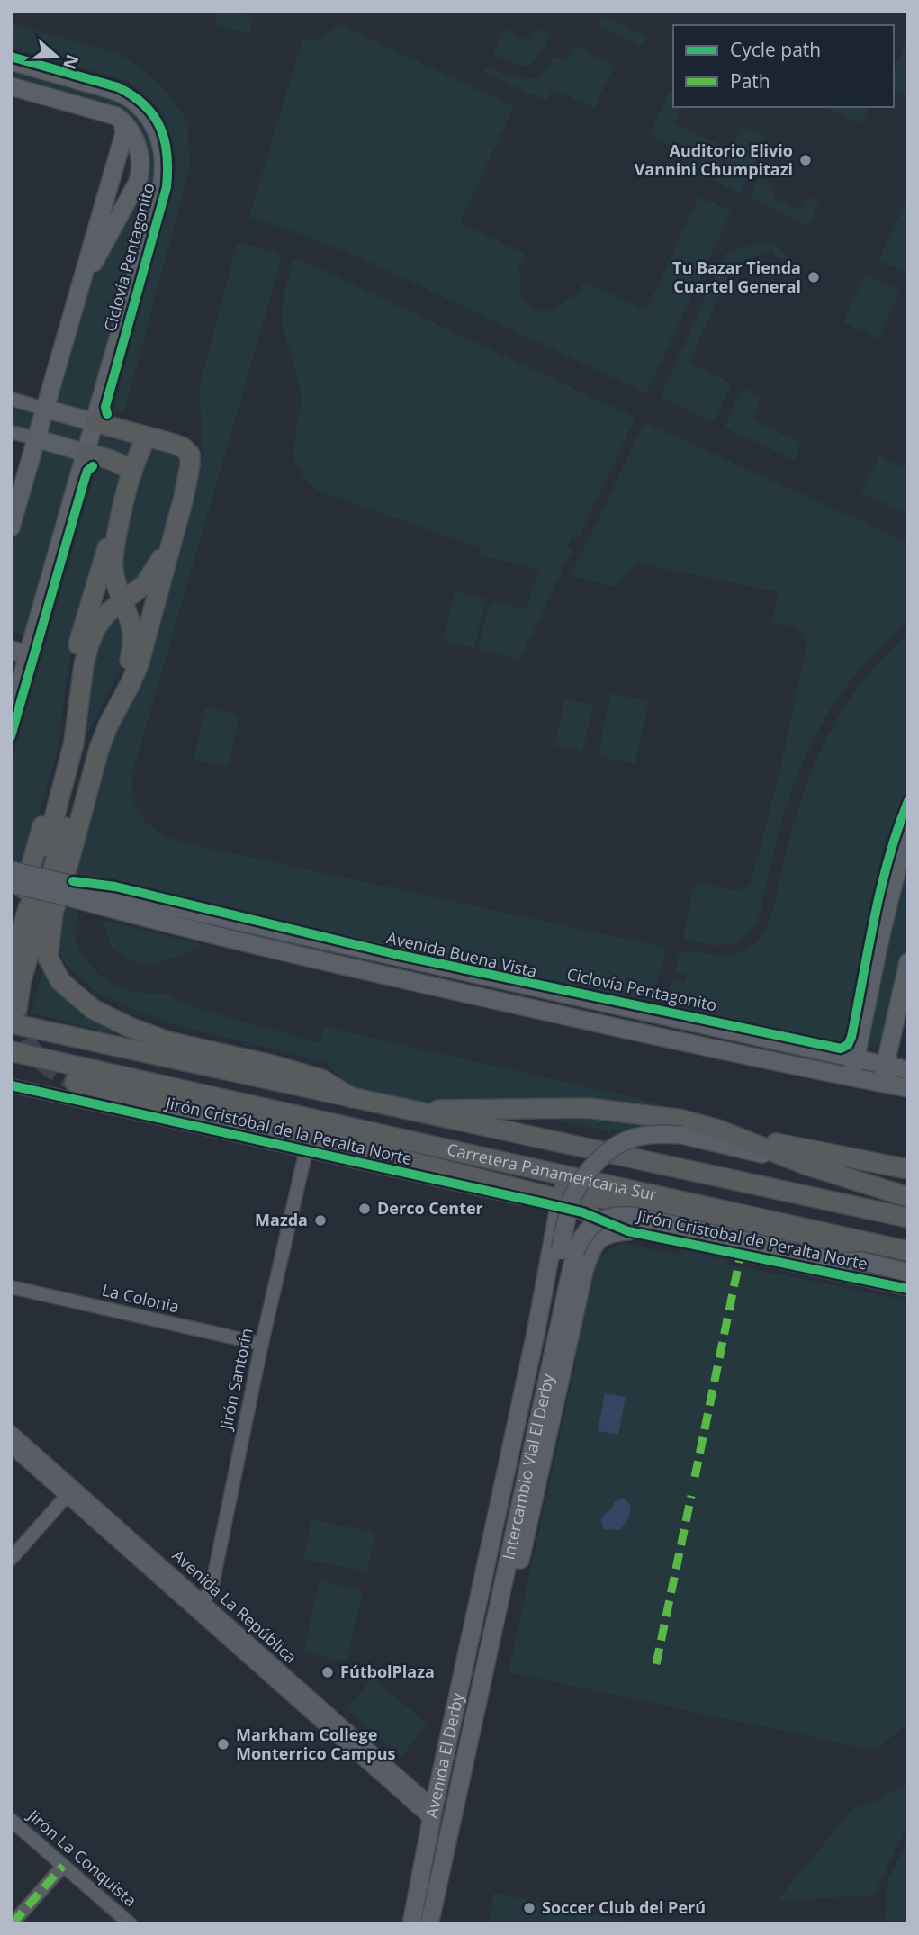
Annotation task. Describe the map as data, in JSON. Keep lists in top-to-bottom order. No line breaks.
{"streets":{"highway":["Carretera Panamericana Sur"],"main road":["Avenida Buena Vista","Intercambio Vial El Derby","Avenida El Derby"],"street":["Jirón Cristóbal de la Peralta Norte","Jirón Cristobal de Peralta Norte","La Colonia","Jirón Santorín","Avenida La República","Jirón La Conquista"],"cycle path":["Ciclovía Pentagonito"]},"crossings":[["Jirón Cristóbal de la Peralta Norte","Jirón Cristobal de Peralta Norte"],["Jirón Cristóbal de la Peralta Norte","Jirón Santorín"],["La Colonia","Jirón Santorín"],["Jirón Santorín","Avenida La República"],["Intercambio Vial El Derby","Avenida El Derby"],["Avenida La República","Avenida El Derby"]],"places":["Auditorio Elivio Vannini Chumpitazi","Tu Bazar Tienda Cuartel General","Derco Center","Mazda","FútbolPlaza","Markham College Monterrico Campus","Soccer Club del Perú"],"legend":["Cycle path","Path"],"north":"right"}
